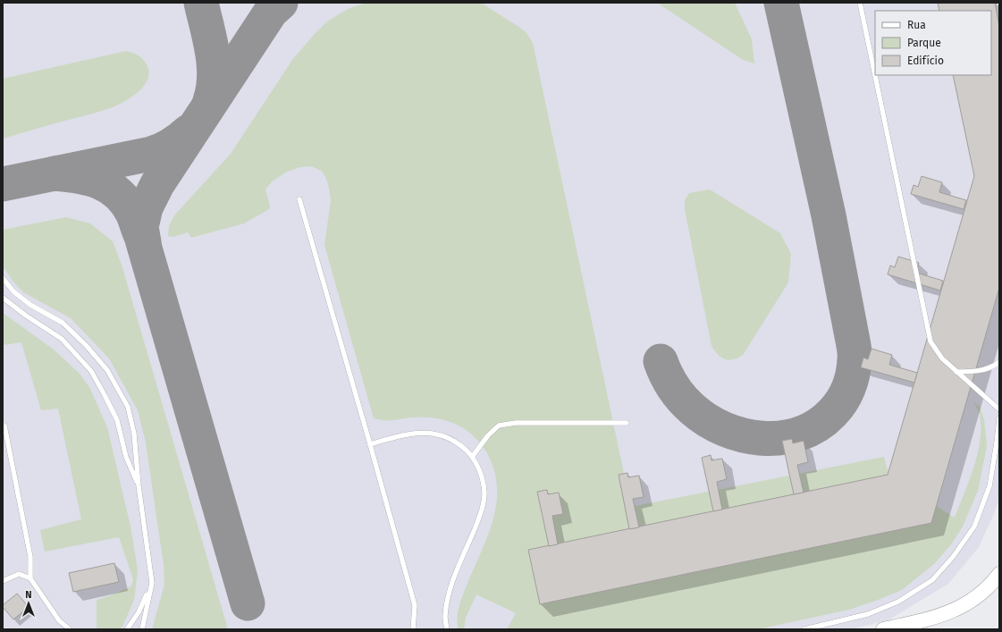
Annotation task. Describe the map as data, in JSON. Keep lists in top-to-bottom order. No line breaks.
{"legend":["Rua","Parque","Edifício"],"north":"top"}
